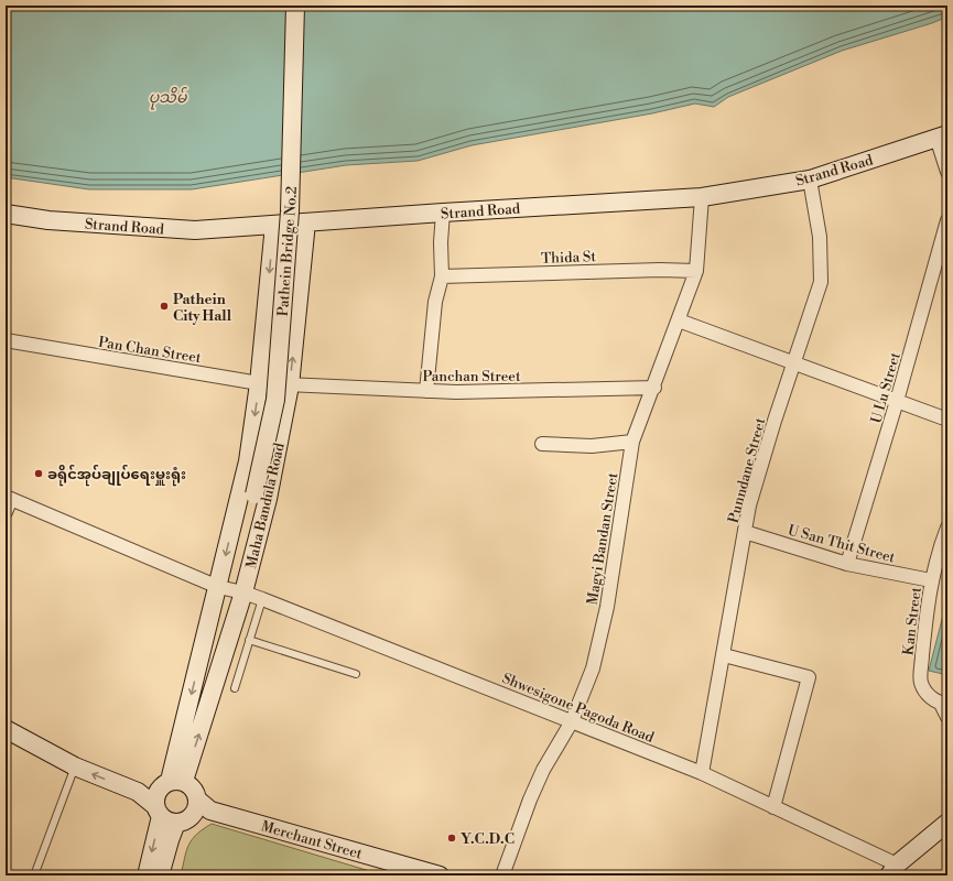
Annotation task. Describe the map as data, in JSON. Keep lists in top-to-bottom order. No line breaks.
{"streets":{"main road":["Strand Road","Pathein Bridge No.2","Maha Bandula Road","Merchant Street"],"street":["Thida St","Pan Chan Street","Panchan Street","U Lu Street","Punndane Street","Magyi Bandan Street","U San Thit Street","Kan Street","Shwesigone Pagoda Road"]},"crossings":[["Strand Road","Punndane Street"],["Strand Road","Maha Bandula Road"],["Strand Road","Magyi Bandan Street"],["Thida St","Magyi Bandan Street"],["Pan Chan Street","Panchan Street"],["Pan Chan Street","Maha Bandula Road"],["Panchan Street","Maha Bandula Road"],["Panchan Street","Magyi Bandan Street"],["U Lu Street","U San Thit Street"],["Punndane Street","U San Thit Street"],["Punndane Street","Shwesigone Pagoda Road"],["Maha Bandula Road","Shwesigone Pagoda Road"],["Maha Bandula Road","Merchant Street"],["Magyi Bandan Street","Shwesigone Pagoda Road"],["U San Thit Street","Kan Street"]],"water":["ပုသိမ်"],"places":["Pathein City Hall","ခရိုင်အုပ်ချုပ်ရေးမှူးရုံး","Y.C.D.C"]}
